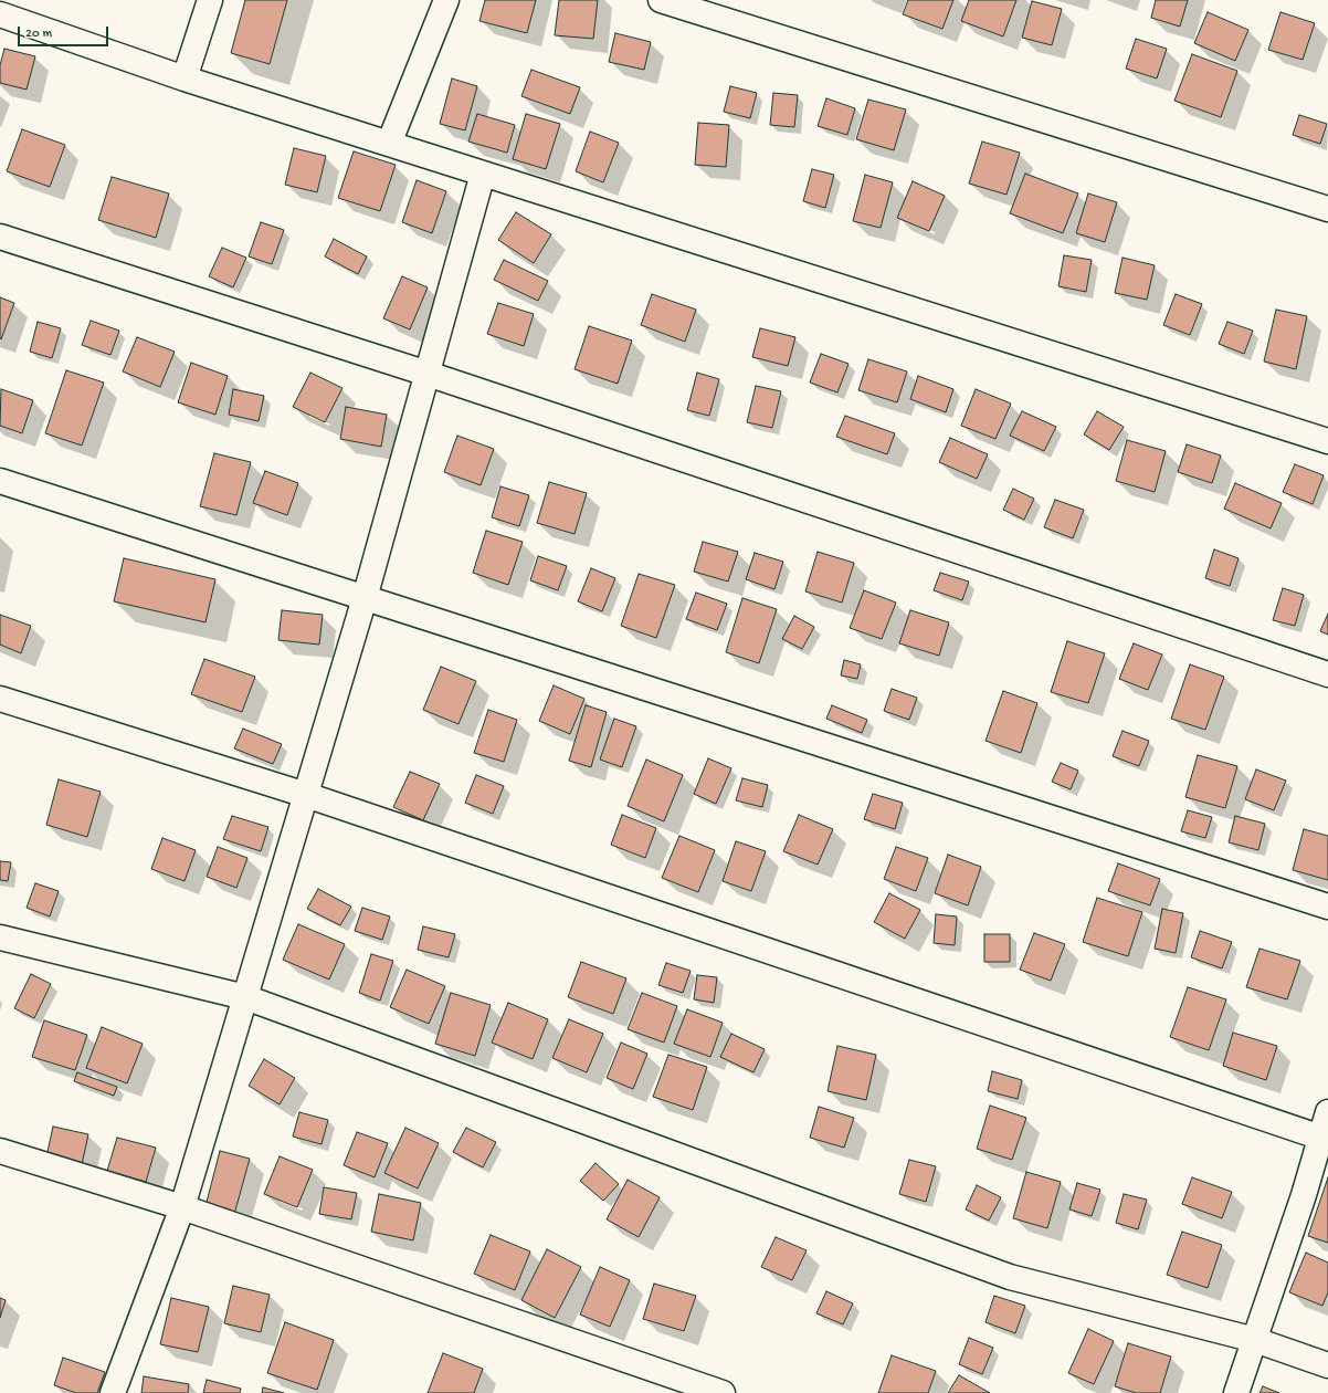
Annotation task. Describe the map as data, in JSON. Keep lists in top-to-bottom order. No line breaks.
{"scale_bar":"20 m"}
